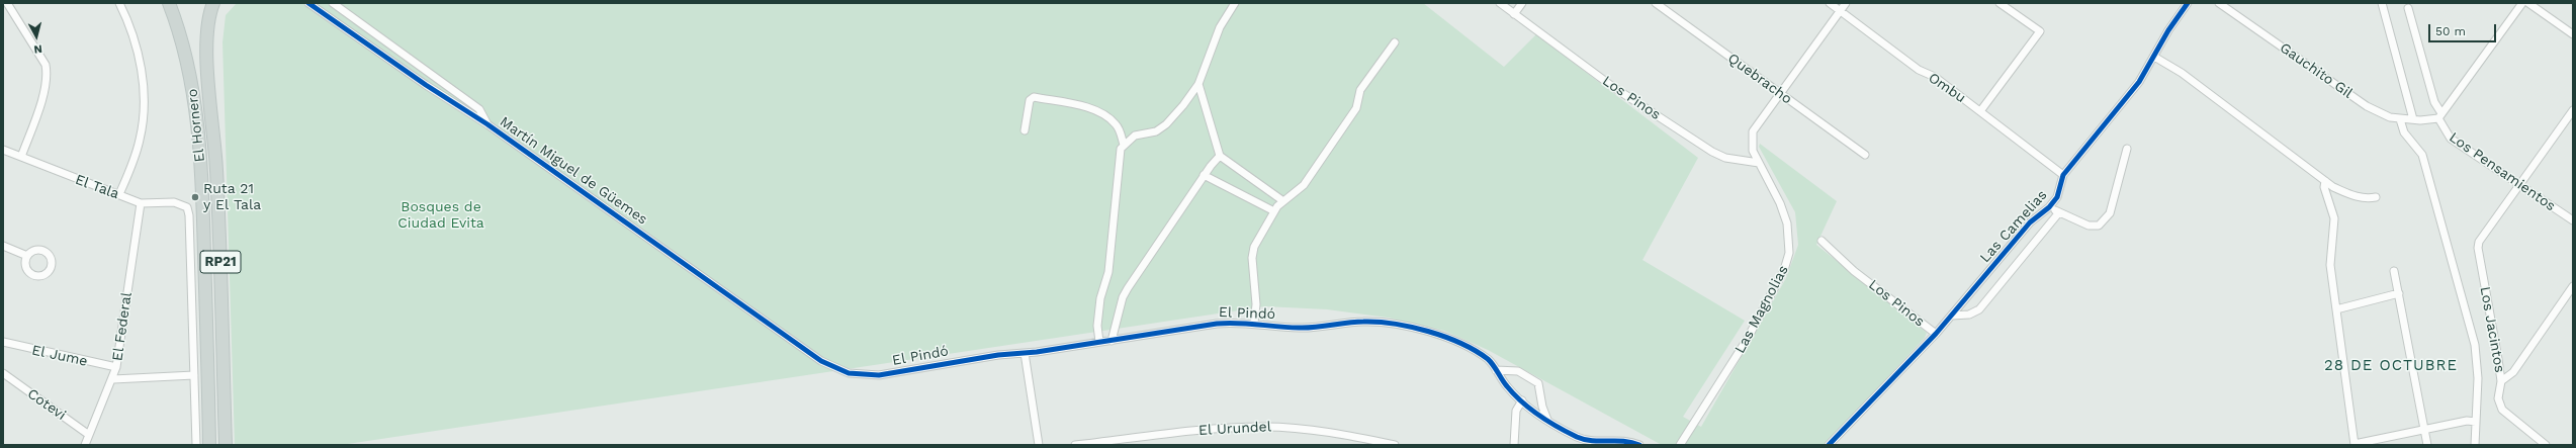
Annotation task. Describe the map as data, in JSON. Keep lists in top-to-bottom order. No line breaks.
{"streets":{"main road":["El Hornero","RP21"],"street":["Gauchito Gil","Quebracho","Ombu","Los Pinos","Martín Miguel de Güemes","Los Pensamientos","El Tala","Las Camelias","Las Magnolias","El Pindó","El Federal","Los Jacintos","El Jume","Cotevi","El Urundel"]},"crossings":[["Gauchito Gil","Los Pensamientos"],["Quebracho","Las Magnolias"],["Ombu","Las Camelias"],["Ombu","Las Magnolias"],["Los Pinos","Las Camelias"],["Los Pinos","Las Magnolias"],["Martín Miguel de Güemes","El Pindó"],["Los Pensamientos","Los Jacintos"],["El Tala","El Federal"],["El Federal","El Jume"],["El Federal","Cotevi"]],"districts":["28 DE OCTUBRE"],"parks":["Bosques de Ciudad Evita"],"places":["Ruta 21 y El Tala"],"scale_bar":"50 m","north":"bottom"}
